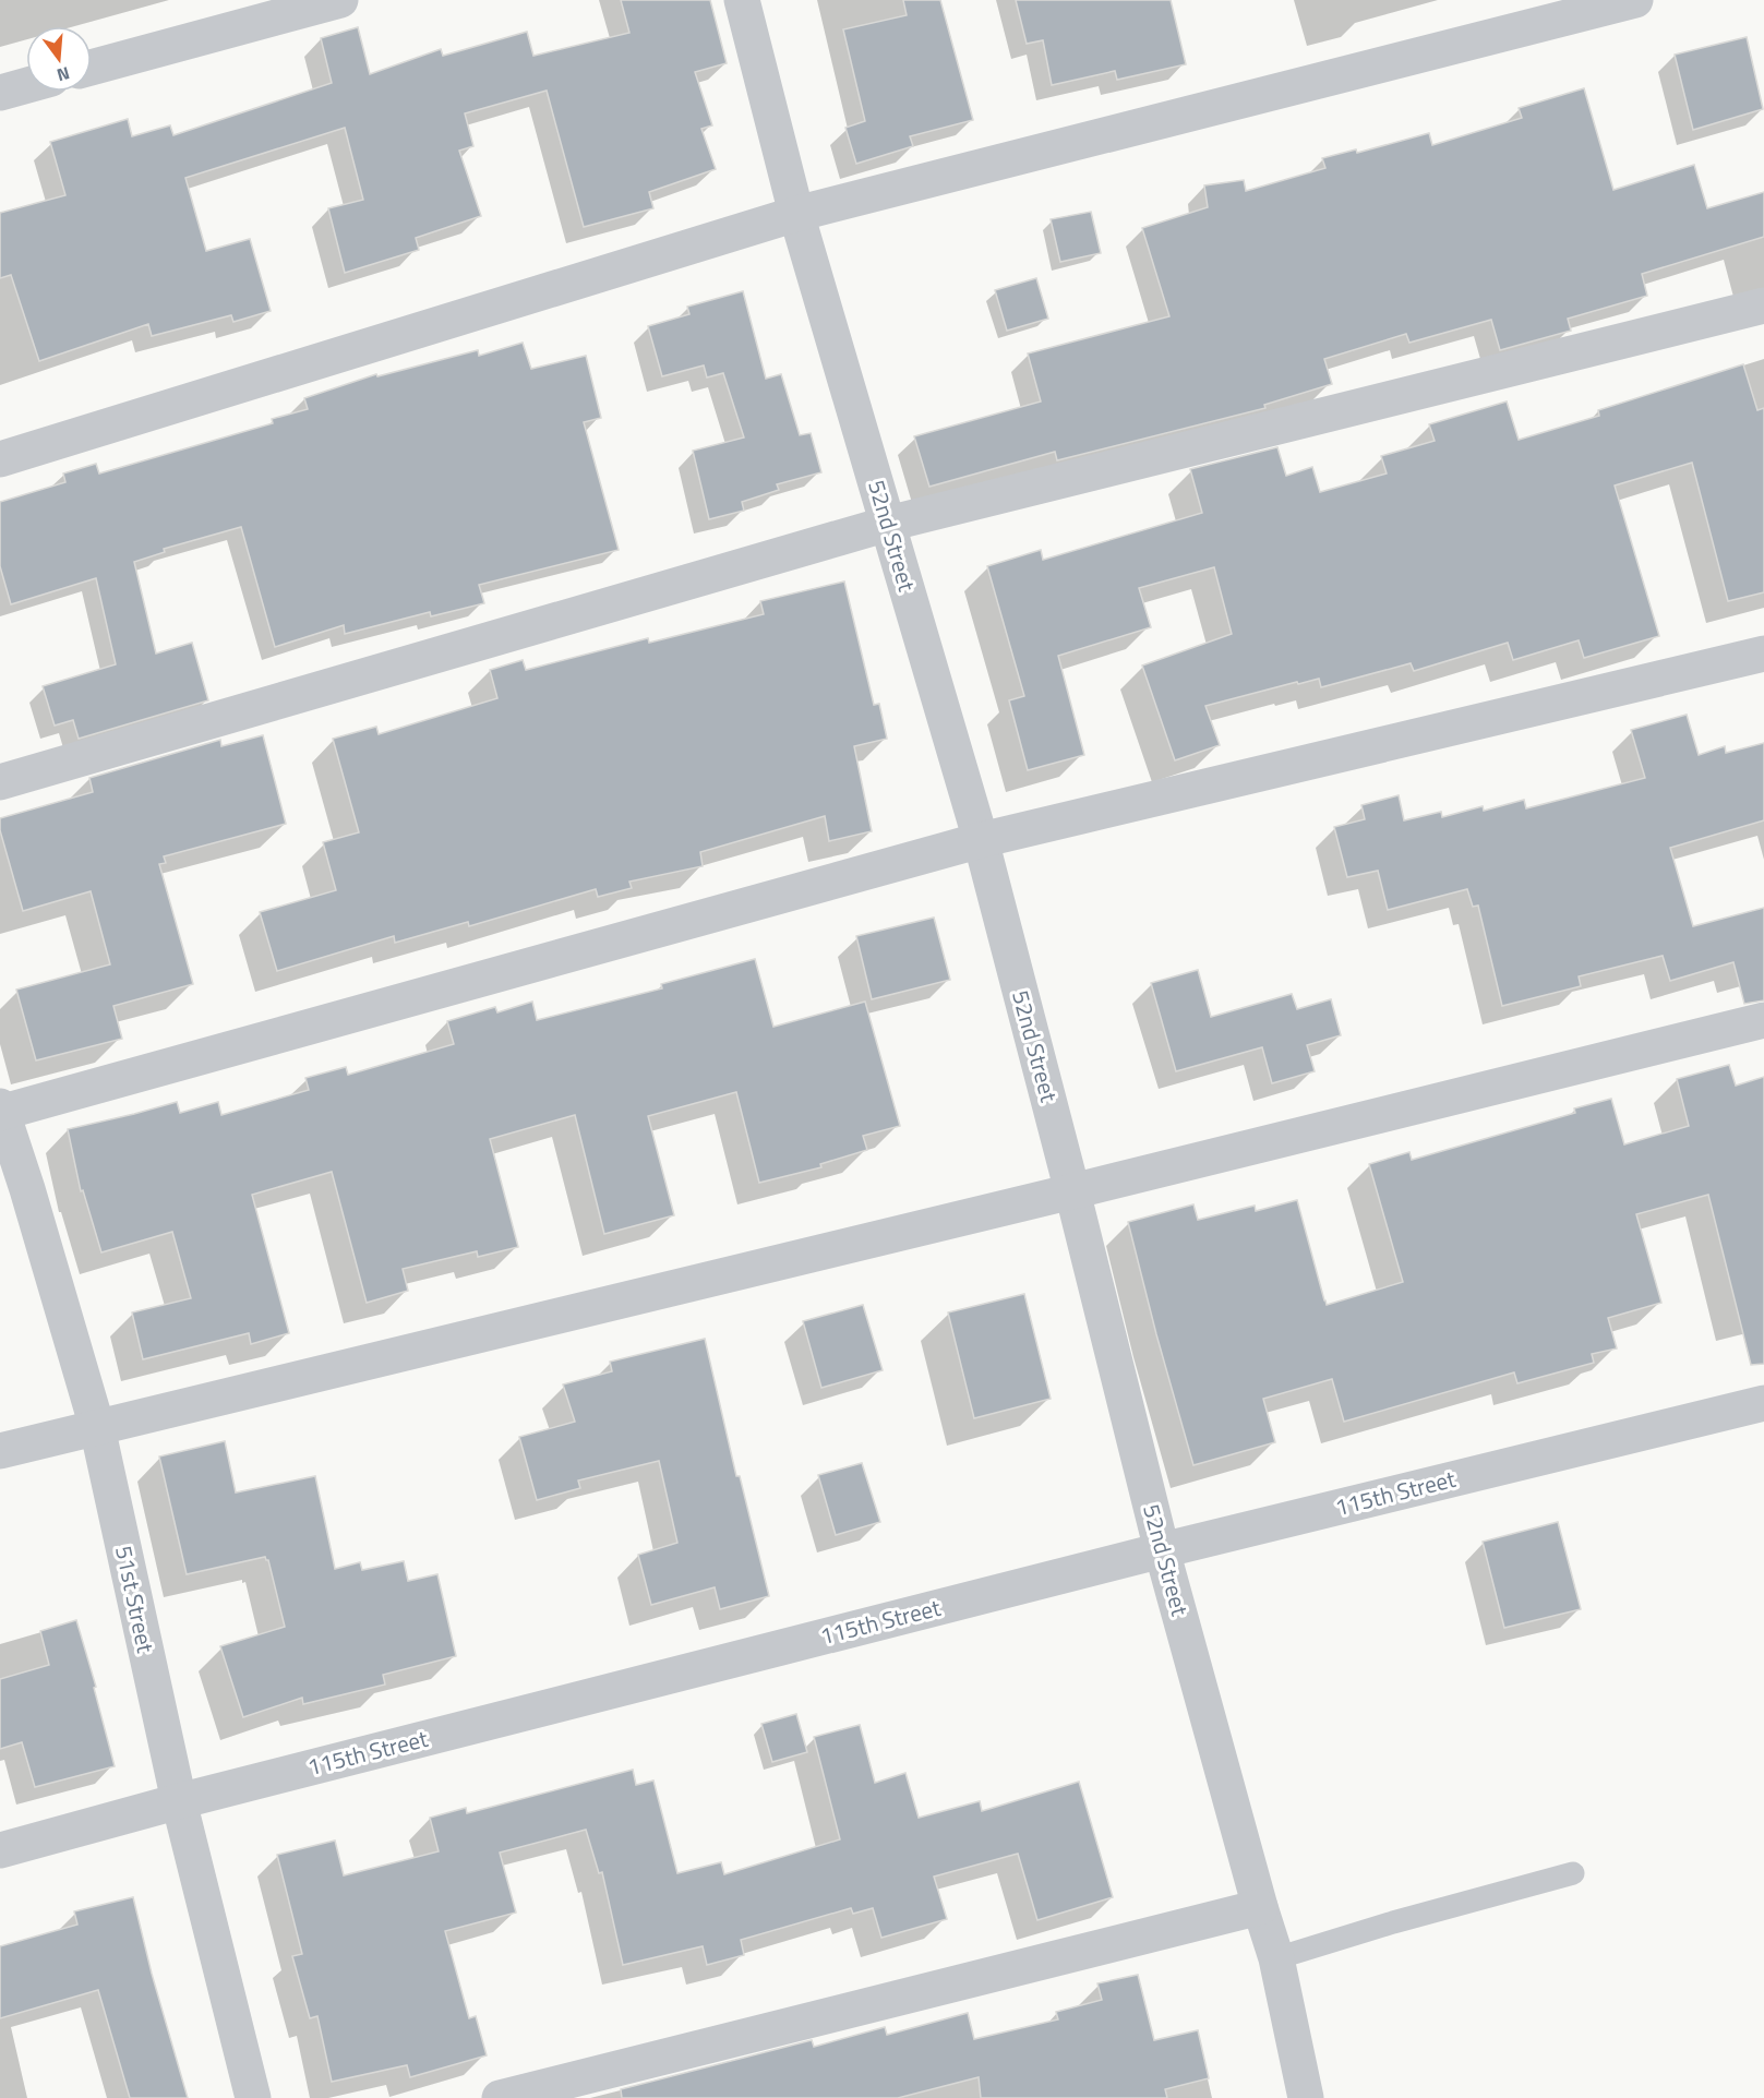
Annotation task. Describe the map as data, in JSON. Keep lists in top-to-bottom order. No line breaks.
{"streets":{"street":["52nd Street","115th Street","51st Street"]},"crossings":[["52nd Street","115th Street"],["115th Street","51st Street"]],"north":"bottom"}
